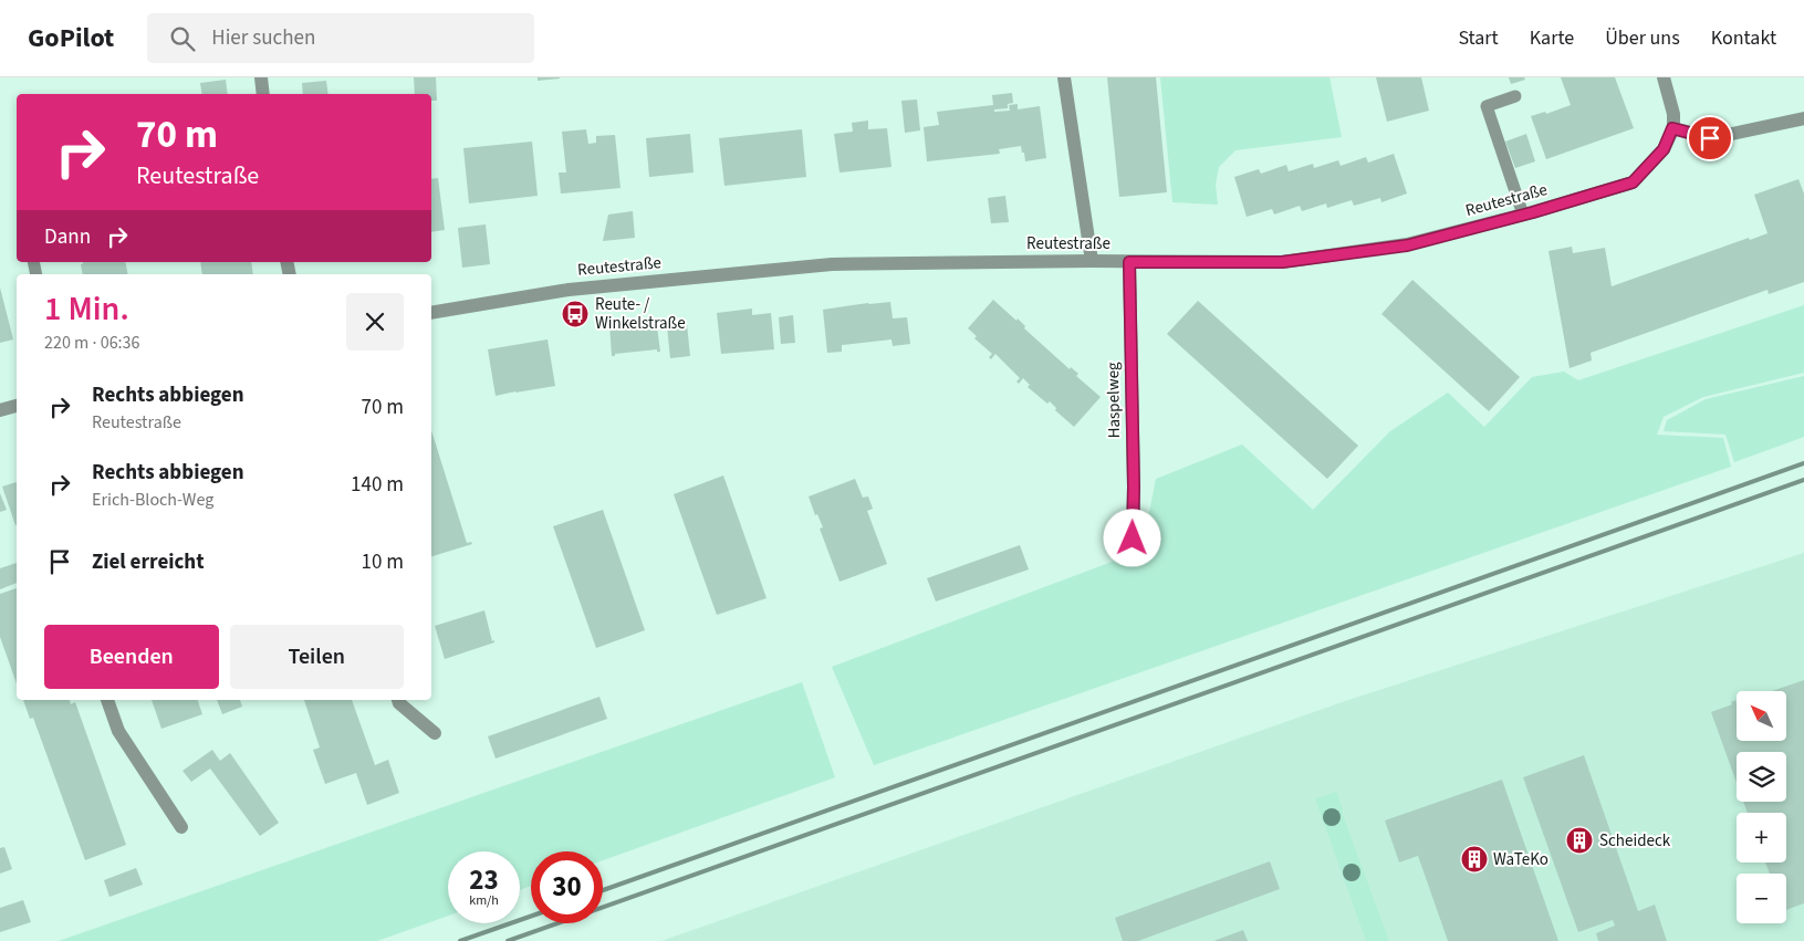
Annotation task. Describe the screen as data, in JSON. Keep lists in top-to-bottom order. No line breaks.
{"streets":{"street":["Reutestraße","Haspelweg"]},"crossings":[["Reutestraße","Haspelweg"]],"places":{"bus stop":["Reute- / Winkelstraße"],"building":["Scheideck","WaTeKo"]},"north":"top left","page":{"header":"GoPilot","search":"Hier suchen","nav":["Start","Karte","Über uns","Kontakt"],"turn":["70 m","Reutestraße"],"then":"Dann","heading":["1 Min.","220 m · 06:36"],"list":[{"name":"Rechts abbiegen","note":"Reutestraße","value":"70 m"},{"name":"Rechts abbiegen","note":"Erich-Bloch-Weg","value":"140 m"},{"name":"Ziel erreicht","value":"10 m"}],"buttons":["Beenden","Teilen"],"map_buttons":["+","−"],"speed":"23 km/h","limit":"30"}}
